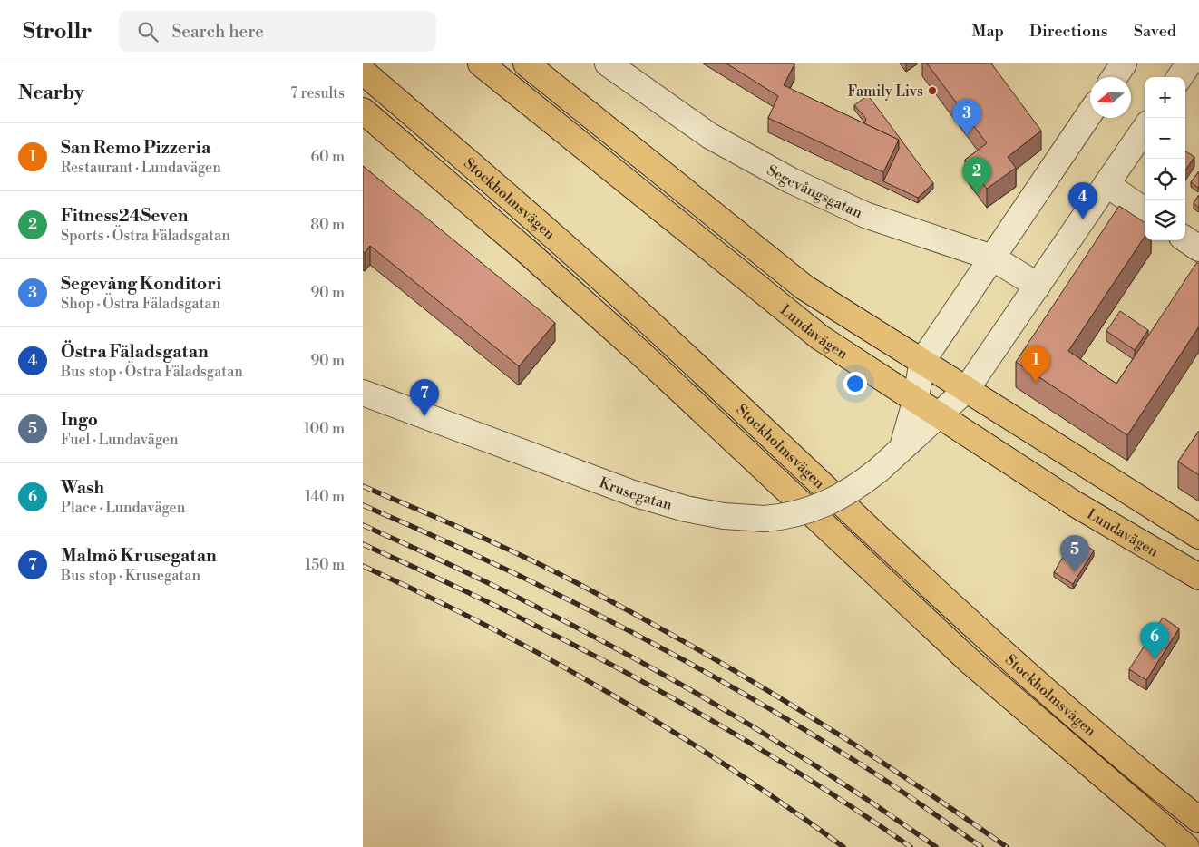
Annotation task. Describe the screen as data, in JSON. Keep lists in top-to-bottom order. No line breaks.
{"streets":{"main road":["Stockholmsvägen","Lundavägen"],"street":["Segevångsgatan","Krusegatan"]},"crossings":[["Segevångsgatan","Krusegatan"],["Lundavägen","Krusegatan"]],"places":["Family Livs"],"north":"left","page":{"header":"Strollr","search":"Search here","nav":["Map","Directions","Saved"],"heading":["Nearby","7 results"],"map_buttons":["+","−"],"pins":["3","2","4","1","7","5","6"],"list":[{"mark":"1","name":"San Remo Pizzeria","note":"Restaurant · Lundavägen","value":"60 m"},{"mark":"2","name":"Fitness24Seven","note":"Sports · Östra Fäladsgatan","value":"80 m"},{"mark":"3","name":"Segevång Konditori","note":"Shop · Östra Fäladsgatan","value":"90 m"},{"mark":"4","name":"Östra Fäladsgatan","note":"Bus stop · Östra Fäladsgatan","value":"90 m"},{"mark":"5","name":"Ingo","note":"Fuel · Lundavägen","value":"100 m"},{"mark":"6","name":"Wash","note":"Place · Lundavägen","value":"140 m"},{"mark":"7","name":"Malmö Krusegatan","note":"Bus stop · Krusegatan","value":"150 m"}]}}
